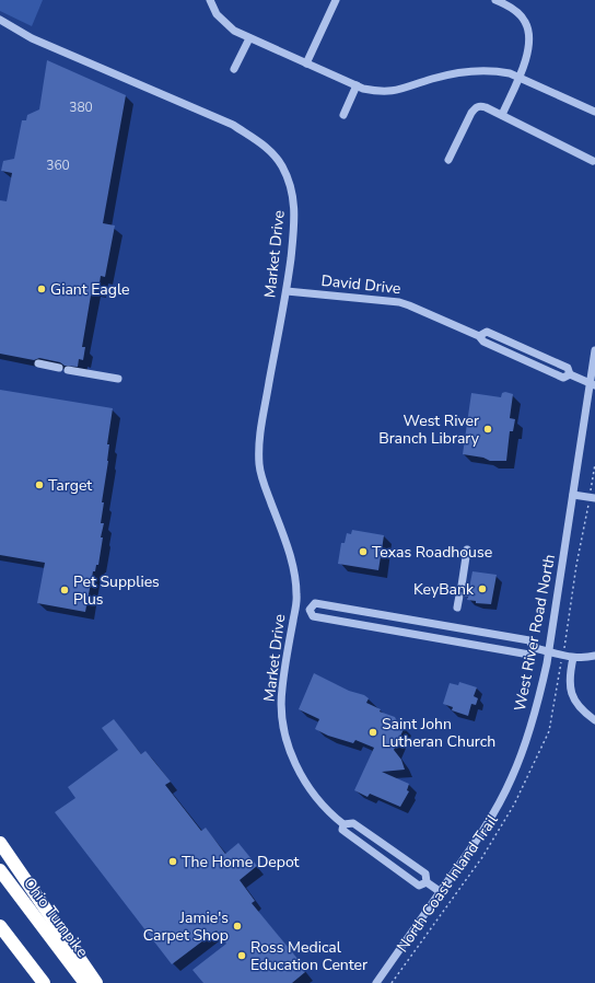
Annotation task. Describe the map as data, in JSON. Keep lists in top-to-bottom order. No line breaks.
{"streets":{"highway":["Ohio Turnpike"],"street":["Market Drive","David Drive","West River Road North"],"path":["North Coast Inland Trail"]},"crossings":[["Market Drive","David Drive"],["Market Drive","West River Road North"],["Market Drive","North Coast Inland Trail"],["David Drive","West River Road North"]],"places":["Giant Eagle","West River Branch Library","Target","Texas Roadhouse","KeyBank","Pet Supplies Plus","Saint John Lutheran Church","The Home Depot","Jamie's Carpet Shop","Ross Medical Education Center"],"house_numbers":["380","360"]}
